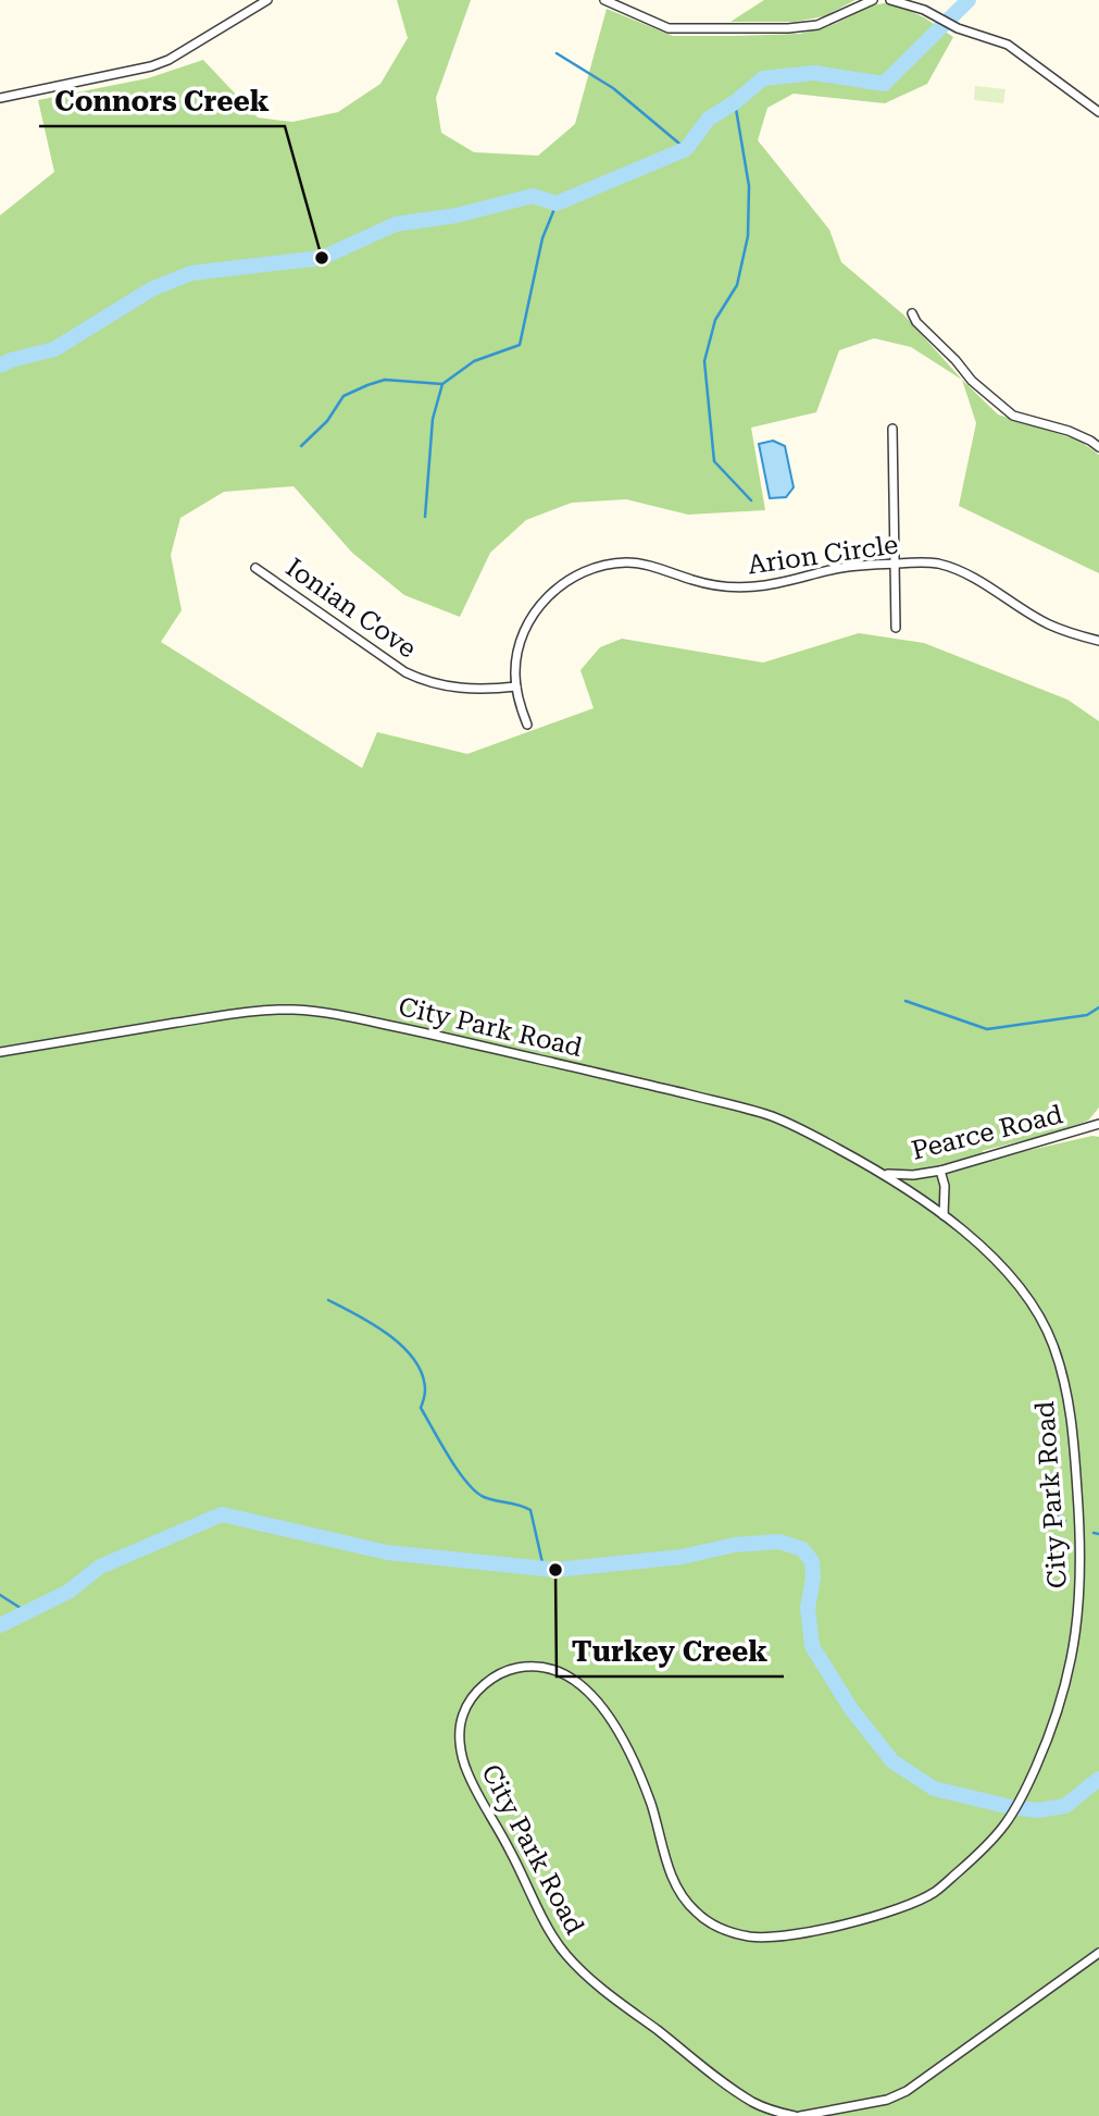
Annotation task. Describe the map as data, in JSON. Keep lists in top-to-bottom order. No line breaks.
{"streets":{"street":["Arion Circle","Ionian Cove","City Park Road","Pearce Road"]},"crossings":[["Arion Circle","Ionian Cove"],["City Park Road","Pearce Road"]],"places":["Connors Creek","Turkey Creek"]}
